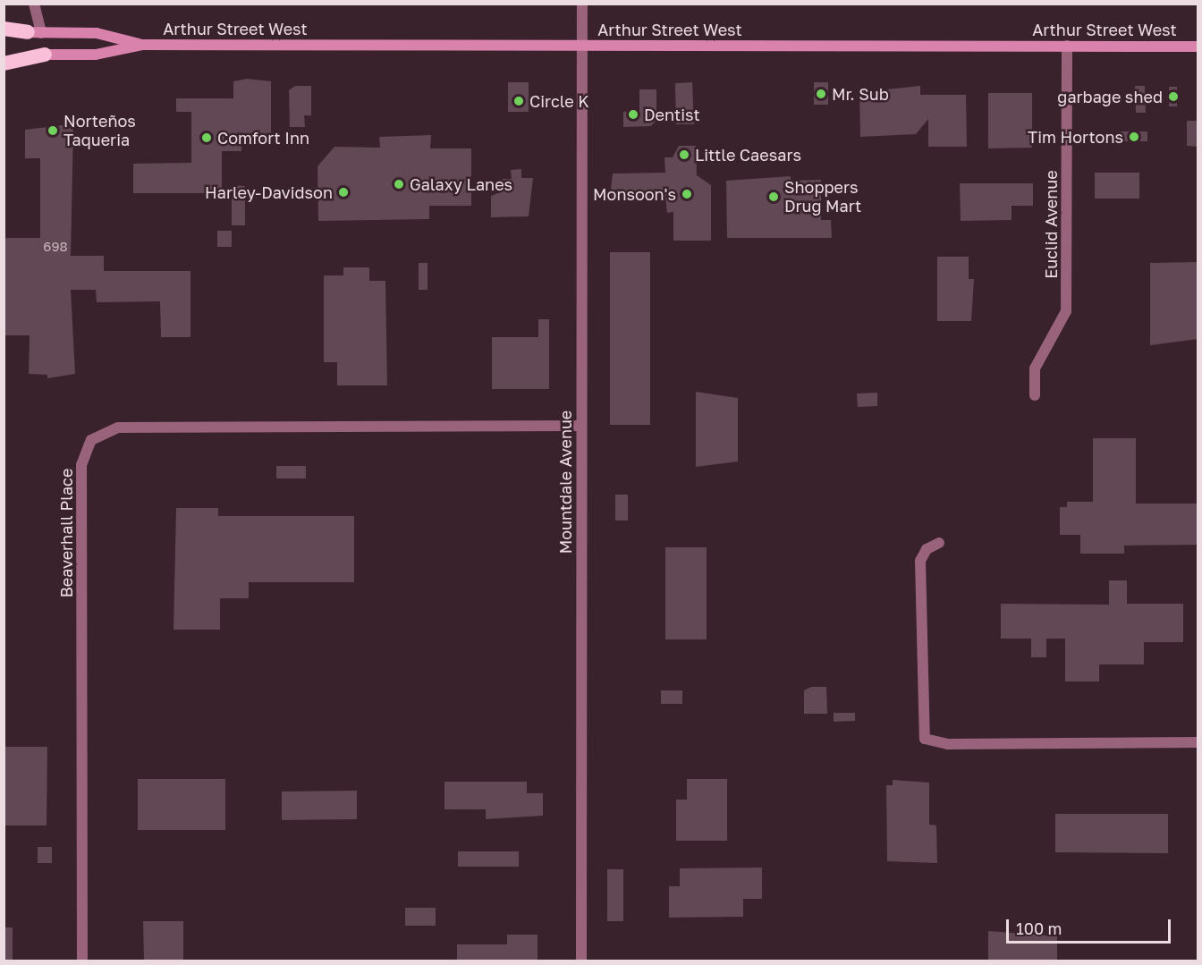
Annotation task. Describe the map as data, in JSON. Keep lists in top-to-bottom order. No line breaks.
{"streets":{"main road":["Arthur Street West"],"street":["Euclid Avenue","Mountdale Avenue","Beaverhall Place"]},"crossings":[["Arthur Street West","Euclid Avenue"],["Arthur Street West","Mountdale Avenue"],["Mountdale Avenue","Beaverhall Place"]],"places":["Mr. Sub","garbage shed","Circle K","Dentist","Norteños Taqueria","Tim Hortons","Comfort Inn","Little Caesars","Galaxy Lanes","Harley-Davidson","Monsoon's","Shoppers Drug Mart"],"house_numbers":["698"],"scale_bar":"100 m"}
